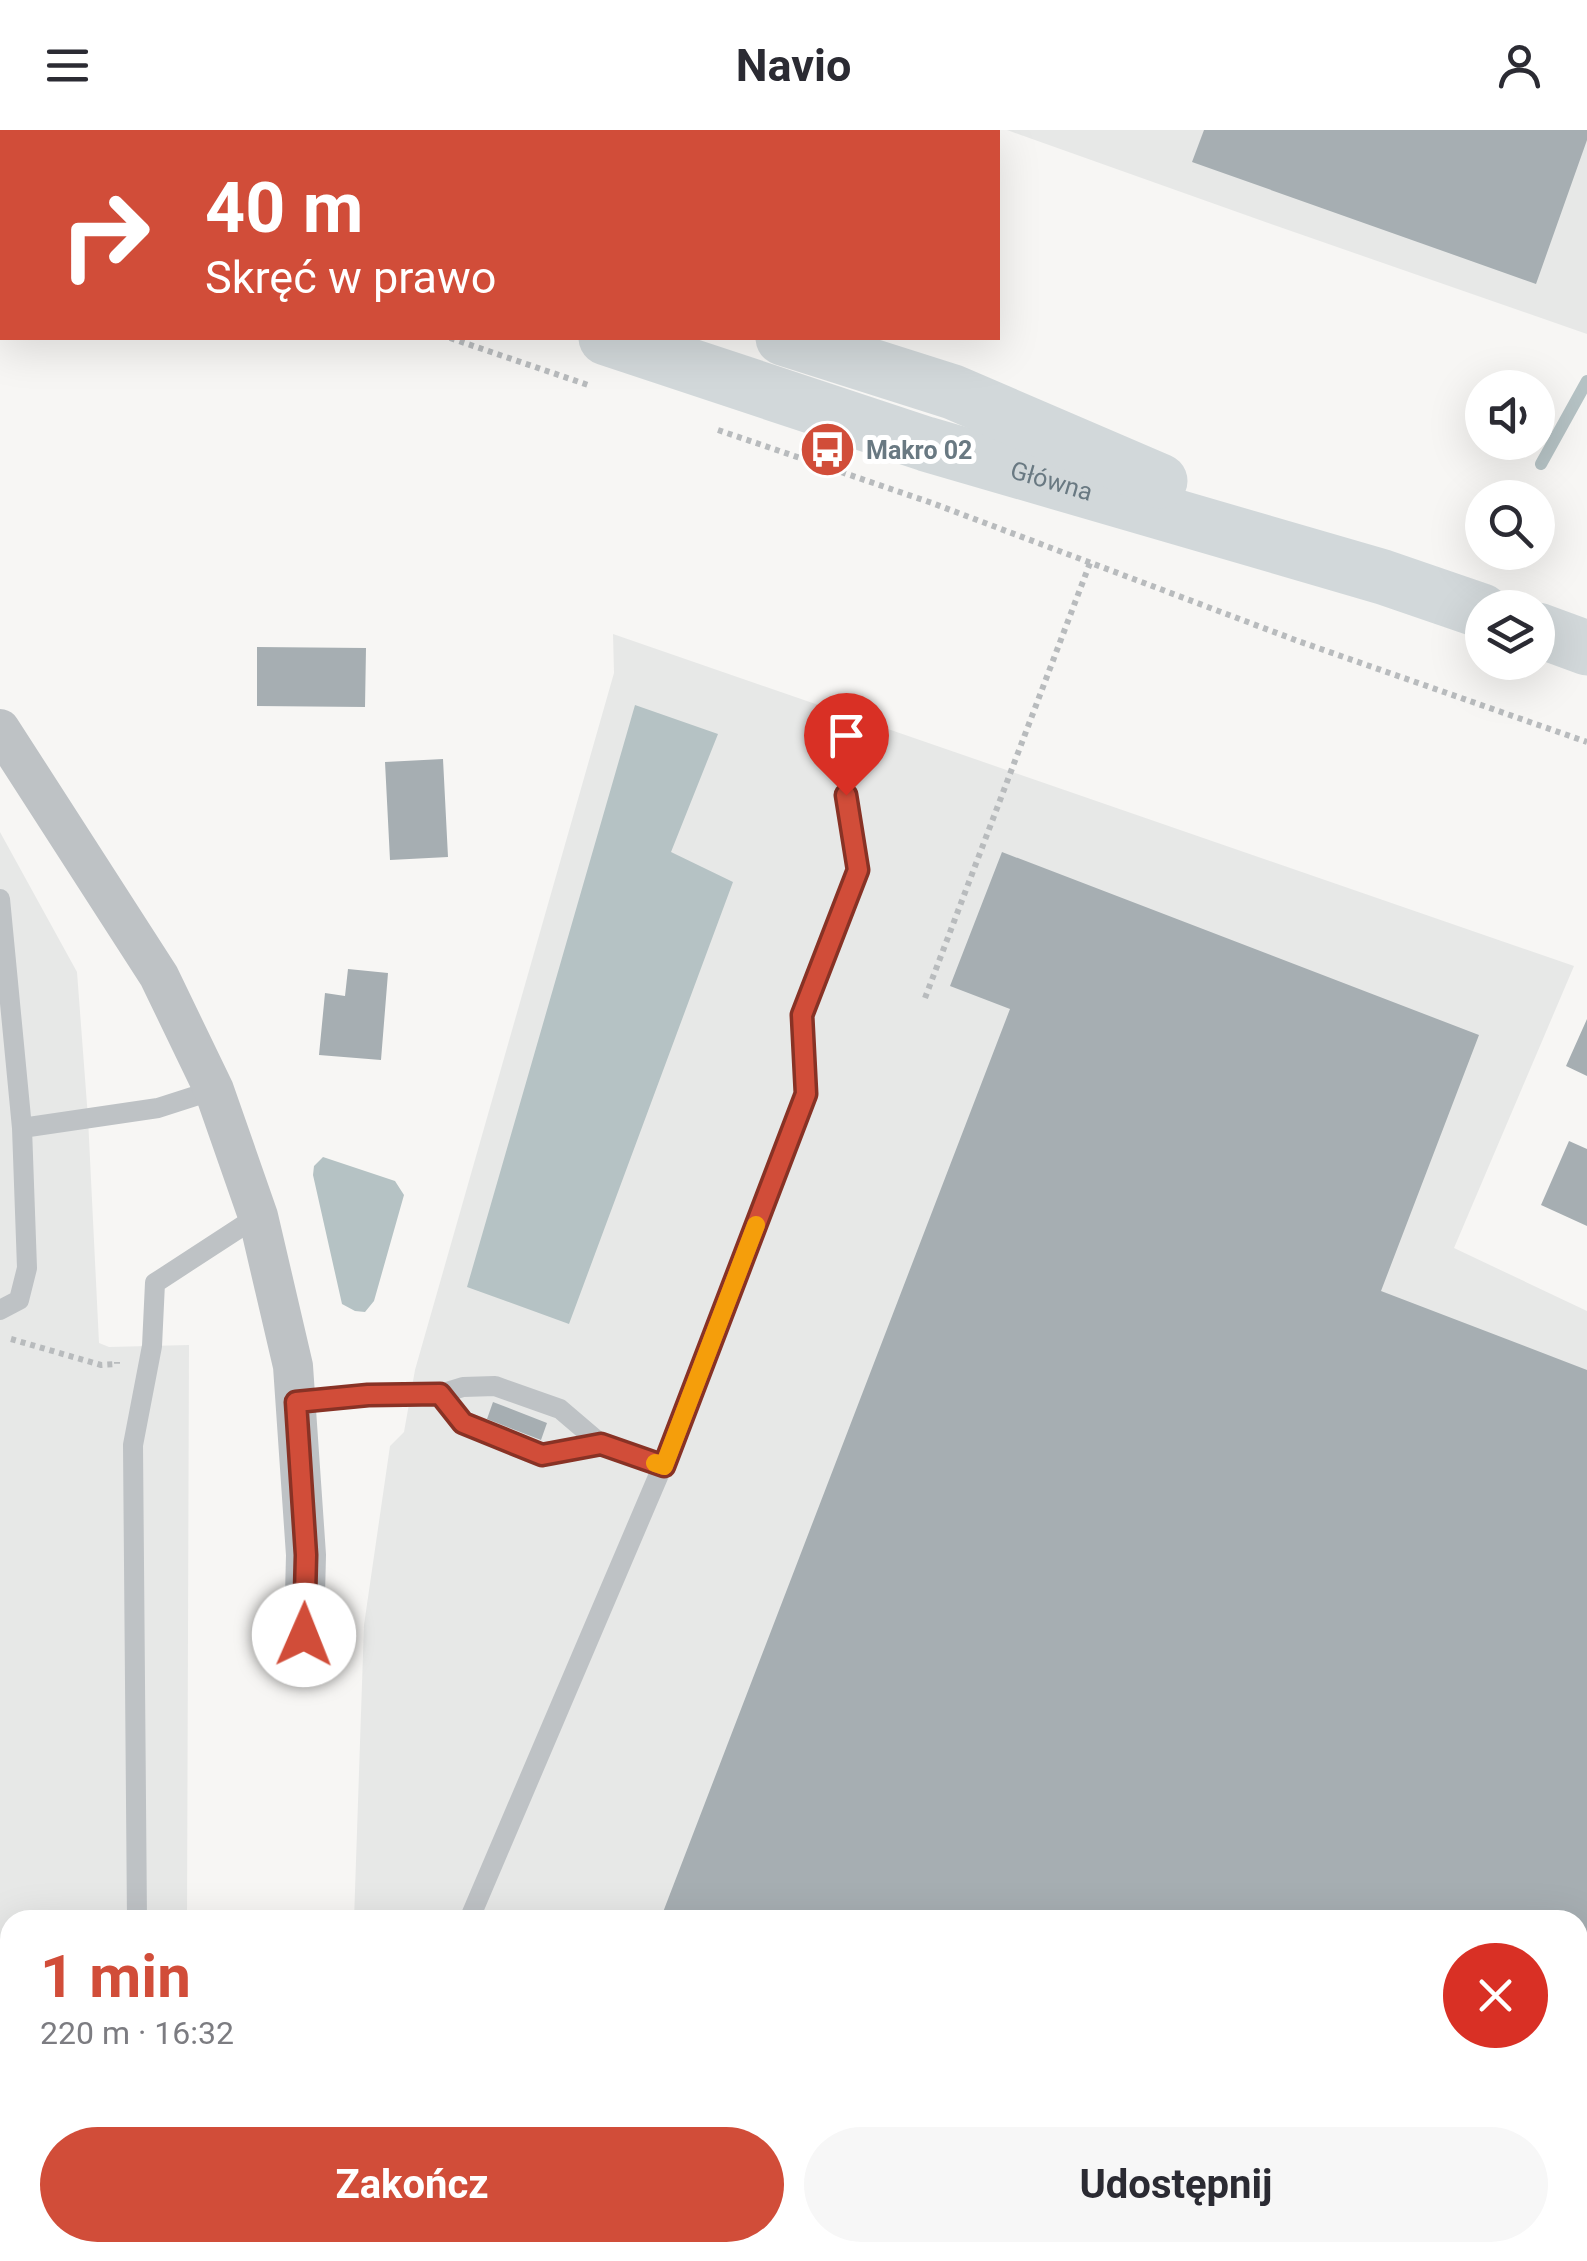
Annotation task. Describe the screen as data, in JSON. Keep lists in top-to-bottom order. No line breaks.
{"streets":{"main road":["Główna"]},"places":{"bus stop":["Makro 02"]},"page":{"header":"Navio","turn":["40 m","Skręć w prawo"],"heading":["1 min","220 m · 16:32"],"buttons":["Zakończ","Udostępnij"]}}
